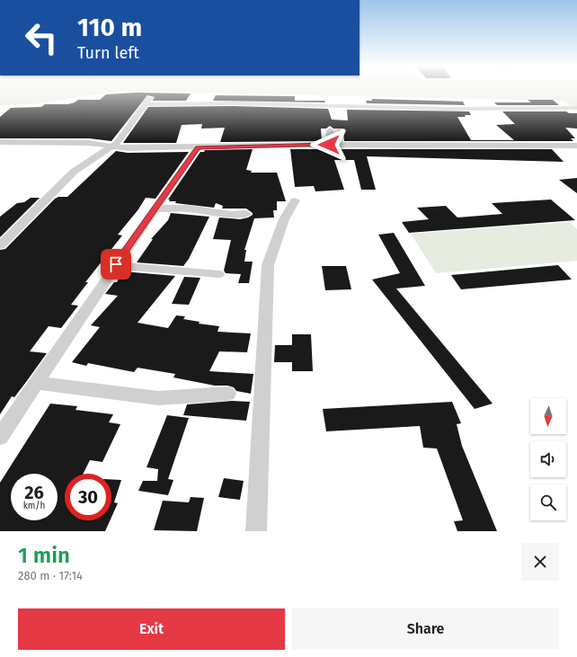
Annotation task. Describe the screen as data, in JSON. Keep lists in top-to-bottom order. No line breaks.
{"north":"bottom","page":{"turn":["110 m","Turn left"],"speed":"26 km/h","limit":"30","heading":["1 min","280 m · 17:14"],"buttons":["Exit","Share"]}}
